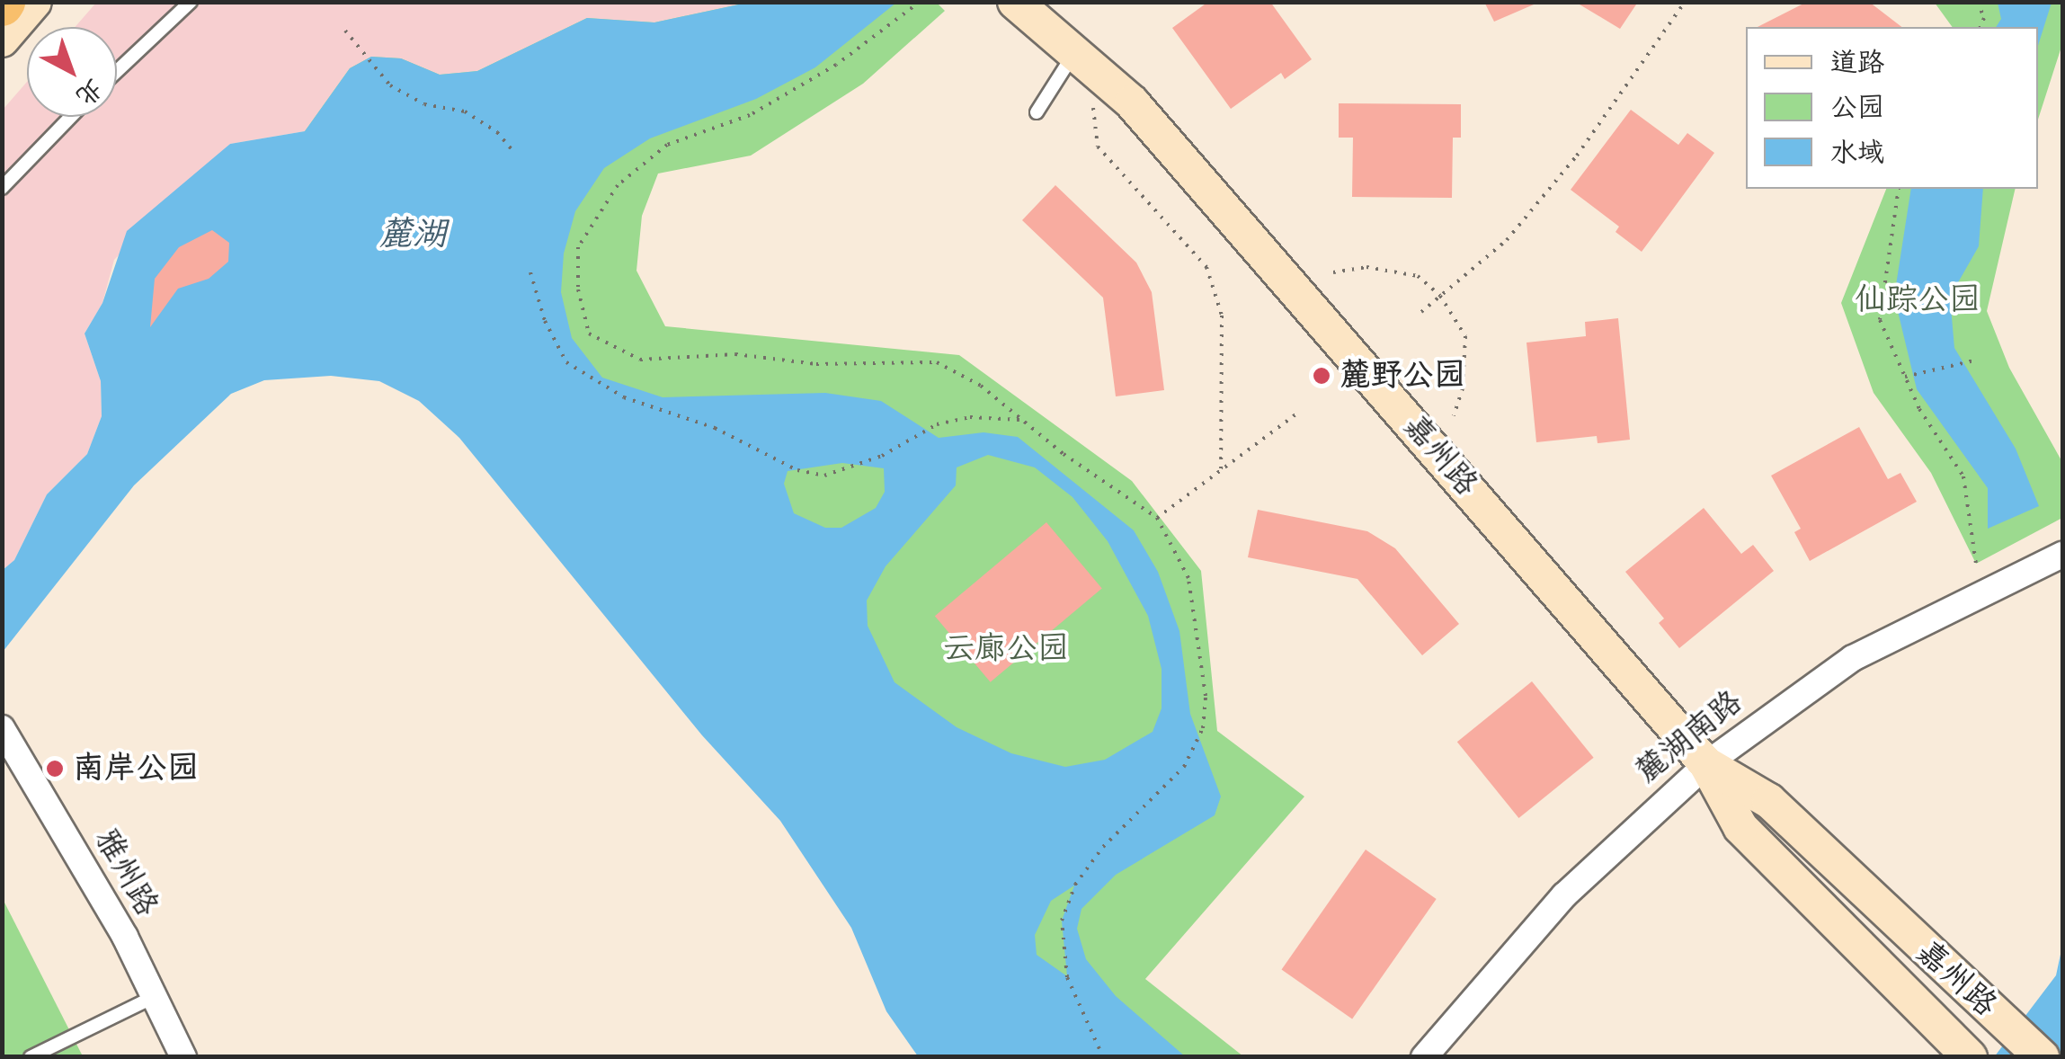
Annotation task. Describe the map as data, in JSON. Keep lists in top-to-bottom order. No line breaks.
{"streets":{"street":["嘉州路","麓湖南路","雅州路"]},"crossings":[["嘉州路","麓湖南路"]],"water":["麓湖"],"parks":["仙踪公园","云廊公园"],"places":["麓野公园","南岸公园"],"legend":["道路","公园","水域"],"north":"bottom right"}
